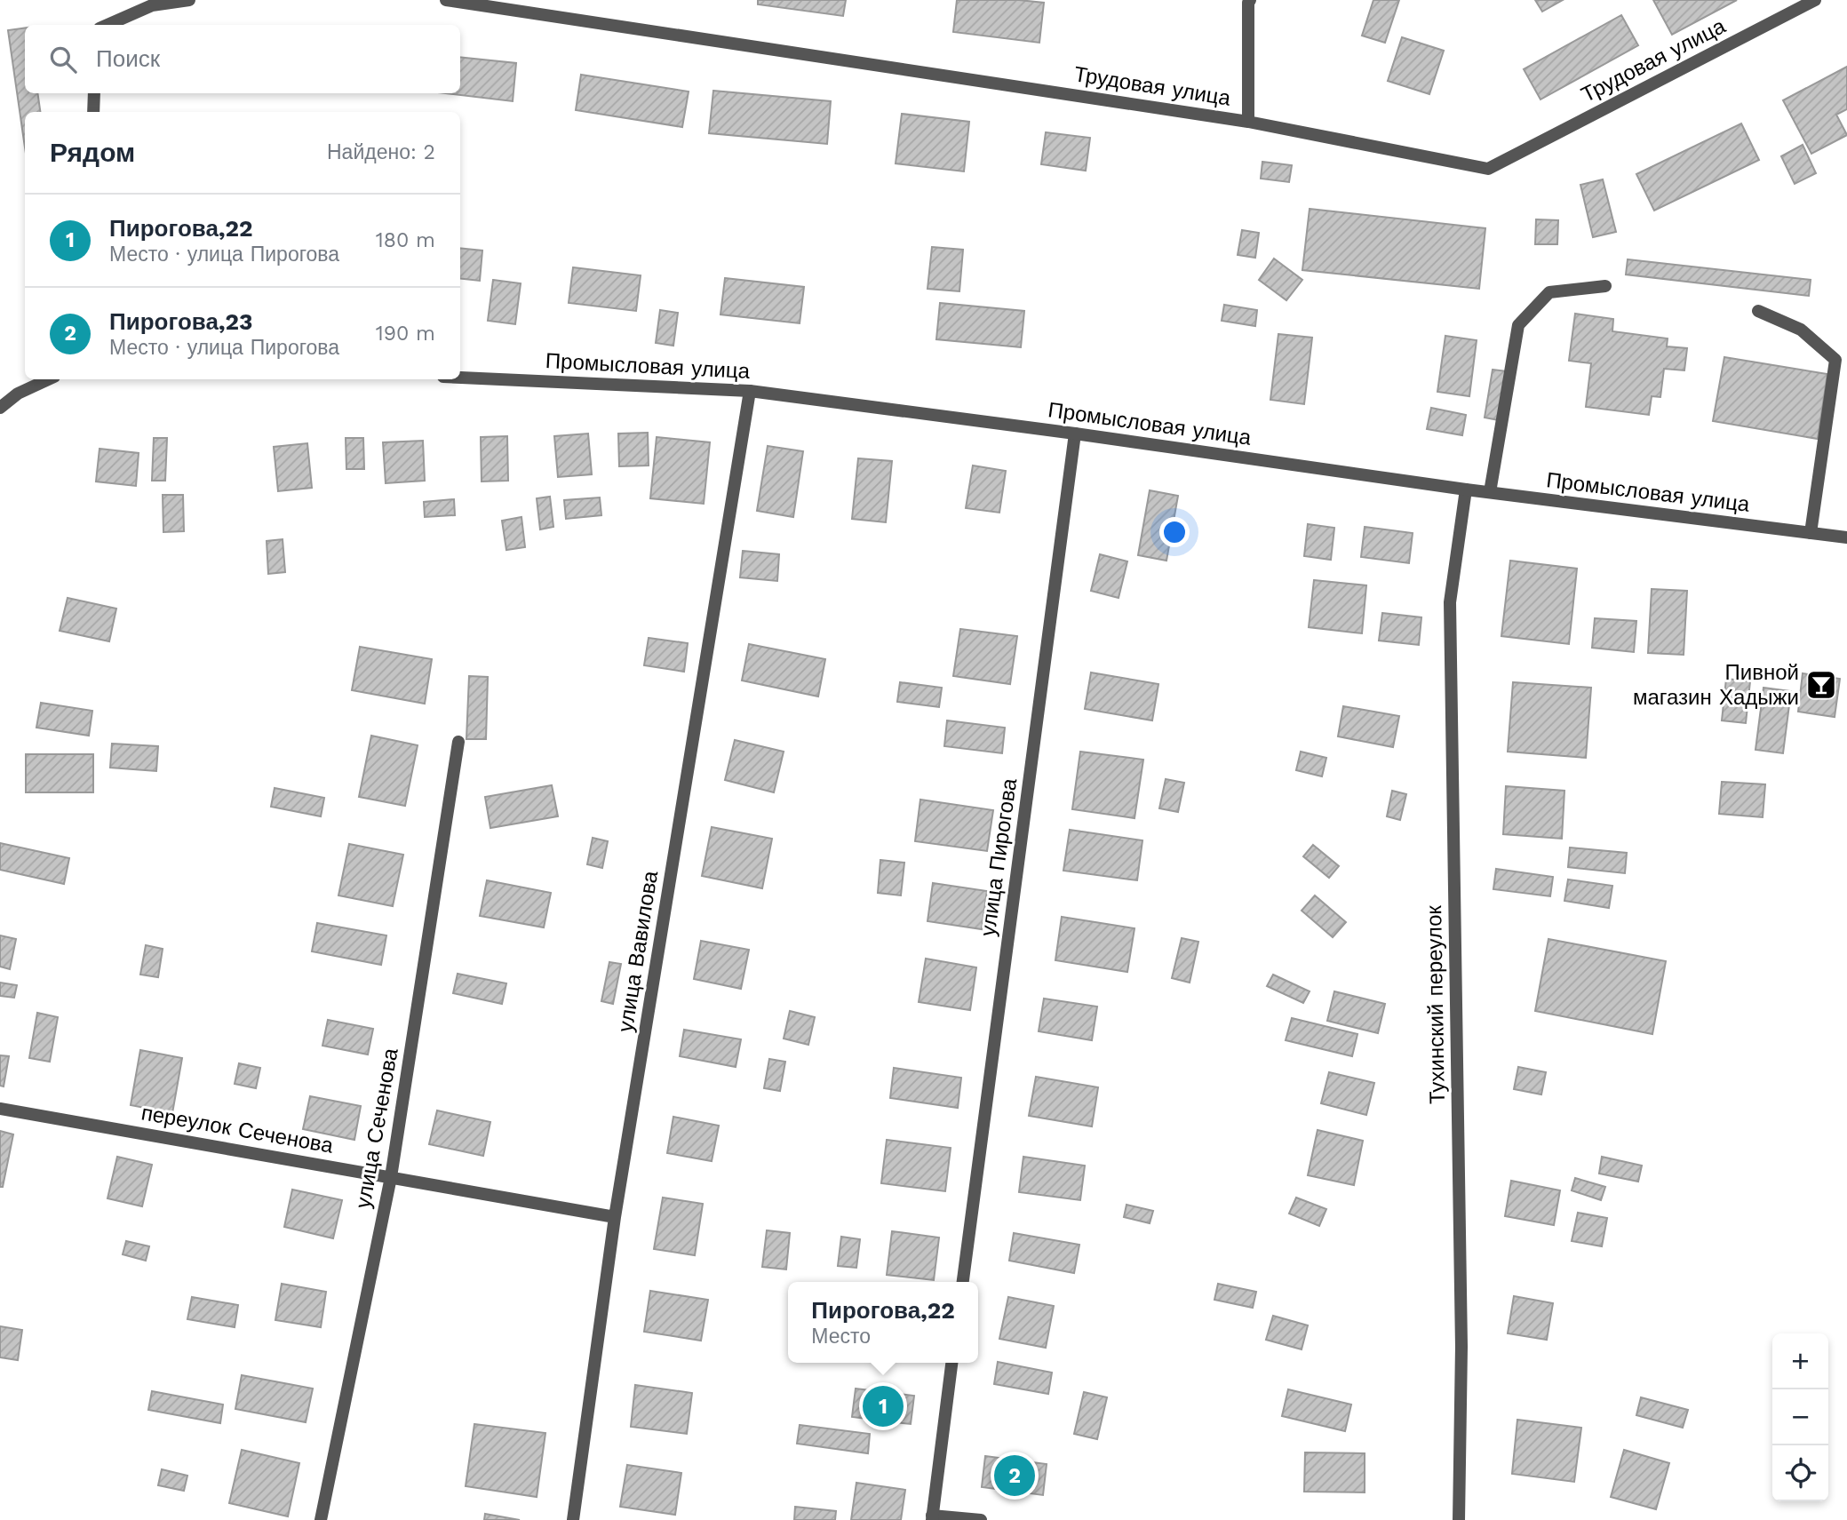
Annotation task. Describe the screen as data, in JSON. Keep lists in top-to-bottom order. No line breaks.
{"streets":{"street":["Трудовая улица","Промысловая улица","улица Пирогова","улица Вавилова","Тухинский переулок","улица Сеченова","переулок Сеченова"]},"crossings":[["Промысловая улица","улица Пирогова"],["Промысловая улица","улица Вавилова"],["Промысловая улица","Тухинский переулок"],["улица Вавилова","переулок Сеченова"],["улица Сеченова","переулок Сеченова"]],"places":{"bar":["Пивной магазин Хадыжи"]},"page":{"search":"Поиск","heading":["Рядом","Найдено: 2"],"list":[{"mark":"1","name":"Пирогова,22","note":"Место · улица Пирогова","value":"180 m"},{"mark":"2","name":"Пирогова,23","note":"Место · улица Пирогова","value":"190 m"}],"popup":["Пирогова,22","Место"],"map_buttons":["+","−"],"pins":["1","2"]}}
